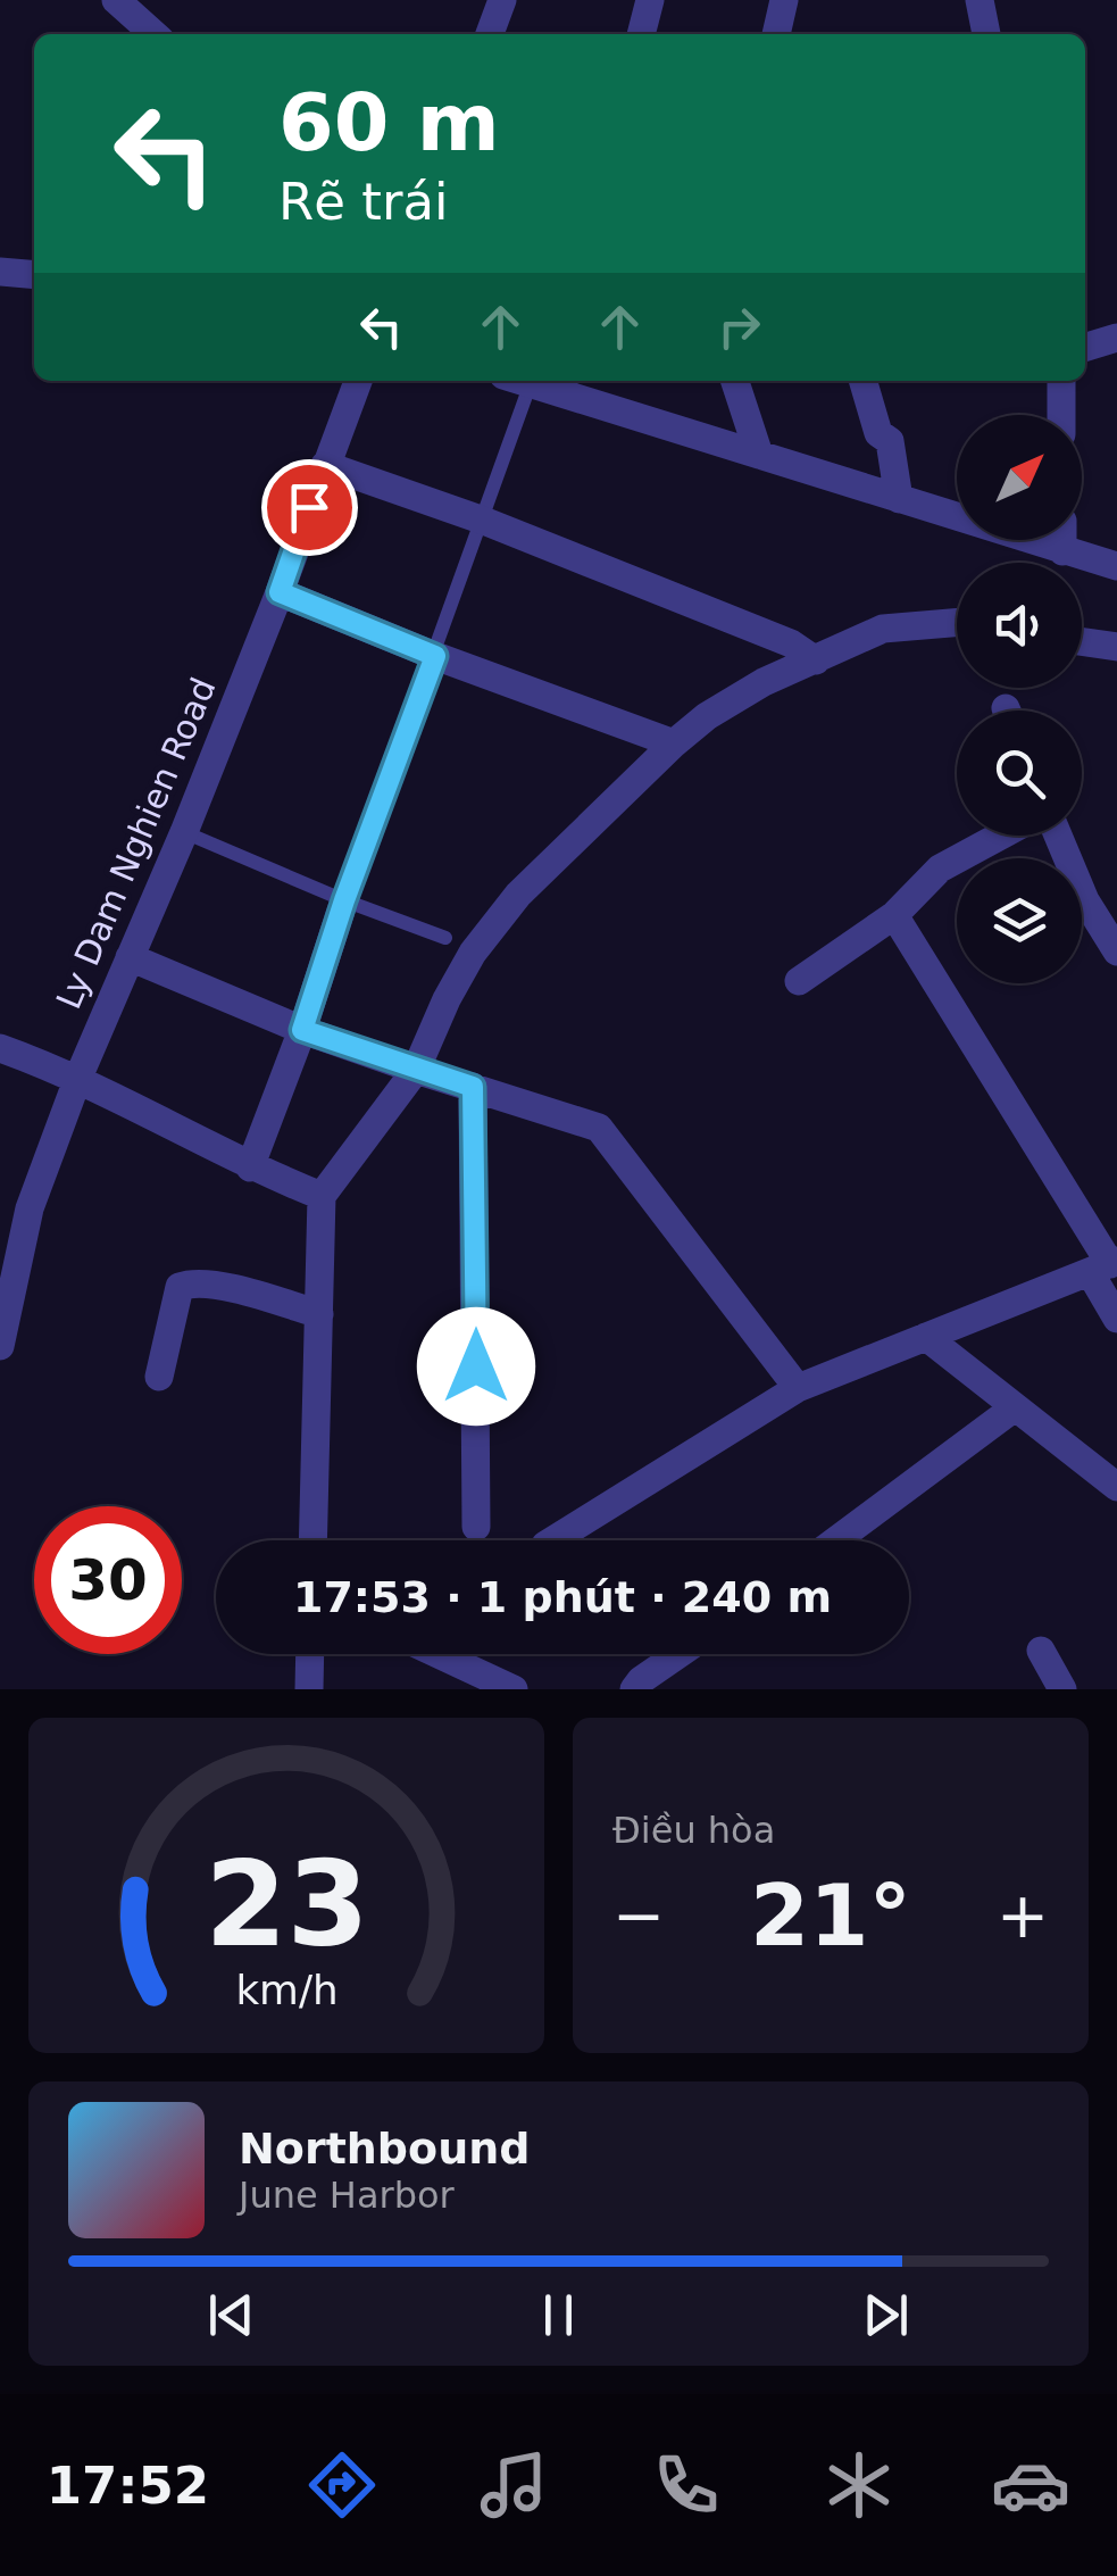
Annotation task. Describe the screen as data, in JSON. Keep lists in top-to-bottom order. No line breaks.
{"streets":{"street":["Ly Dam Nghien Road"]},"north":"top right","page":{"turn":["60 m","Rẽ trái"],"limit":"30","trip":"17:53 · 1 phút · 240 m","tile":"Điều hòa","heat":["−","21°","+"],"song":["Northbound","June Harbor"],"tabs":"17:52","gauge":["23","km/h"]}}
